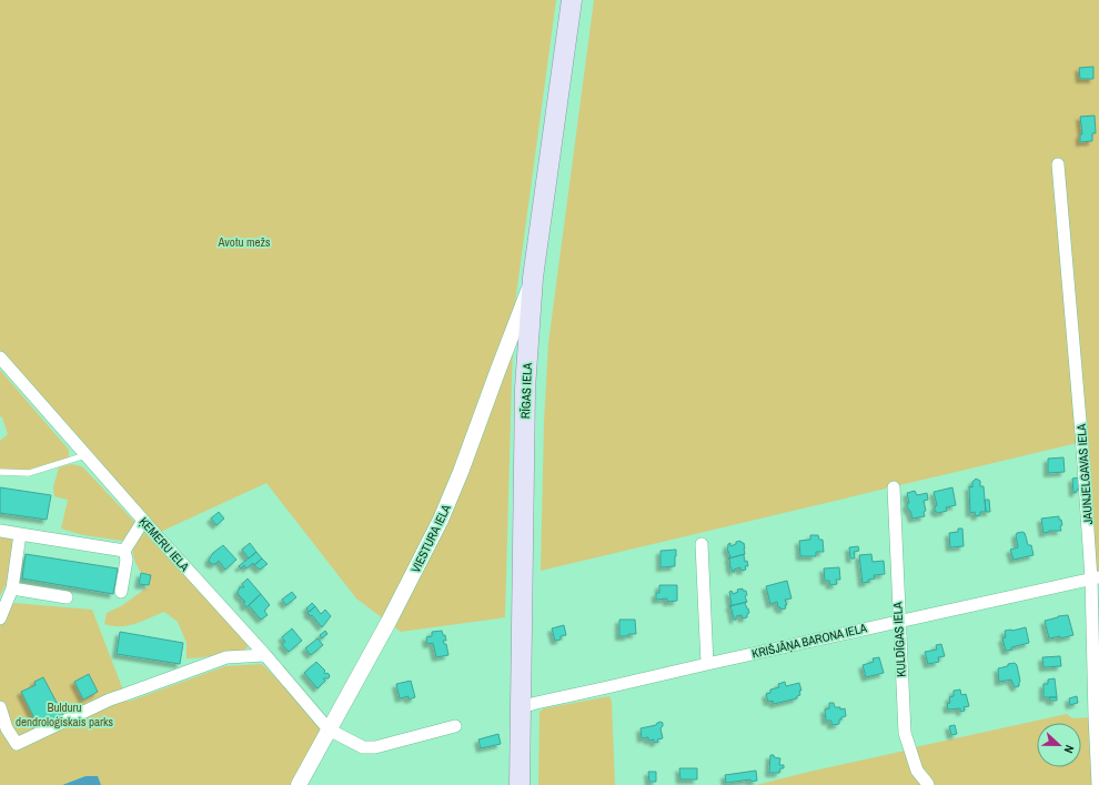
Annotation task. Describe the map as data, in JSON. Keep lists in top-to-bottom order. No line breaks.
{"streets":{"main road":["RĪGAS IELA"],"street":["JAUNJELGAVAS IELA","VIESTURA IELA","ĶEMERU IELA","KULDĪGAS IELA","KRIŠJĀŅA BARONA IELA"]},"crossings":[["RĪGAS IELA","VIESTURA IELA"],["RĪGAS IELA","KRIŠJĀŅA BARONA IELA"],["JAUNJELGAVAS IELA","KRIŠJĀŅA BARONA IELA"],["VIESTURA IELA","ĶEMERU IELA"],["KULDĪGAS IELA","KRIŠJĀŅA BARONA IELA"]],"parks":["Avotu mežs","Bulduru dendroloģiskais parks"],"north":"right"}
